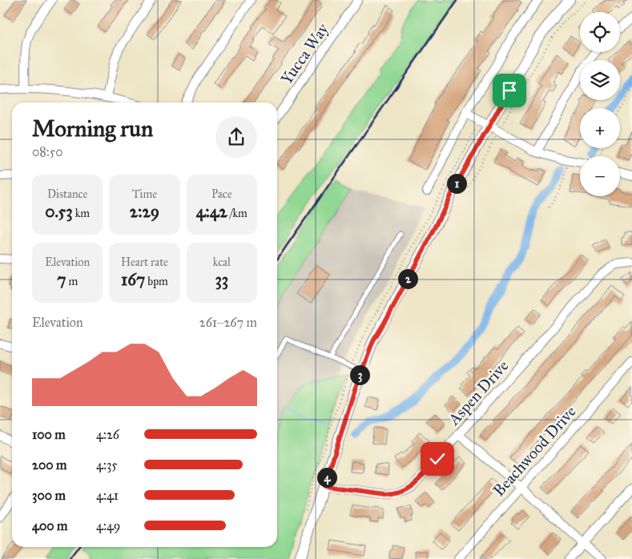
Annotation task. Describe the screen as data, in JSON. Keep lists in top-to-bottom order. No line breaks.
{"streets":{"street":["Yucca Way","Aspen Drive","Beachwood Drive"]},"page":{"map_buttons":["+","−"],"heading":["Morning run","08:50"],"stats":[["Distance","0.53 km"],["Time","2:29"],["Pace","4:42 /km"],["Elevation","7 m"],["Heart rate","167 bpm"],["kcal","33"]],"pins":["1","2","3","4"],"chart":["Elevation","261–267 m"],"list":[{"name":"100 m","note":"4:26"},{"name":"200 m","note":"4:35"},{"name":"300 m","note":"4:41"},{"name":"400 m","note":"4:49"}]}}
